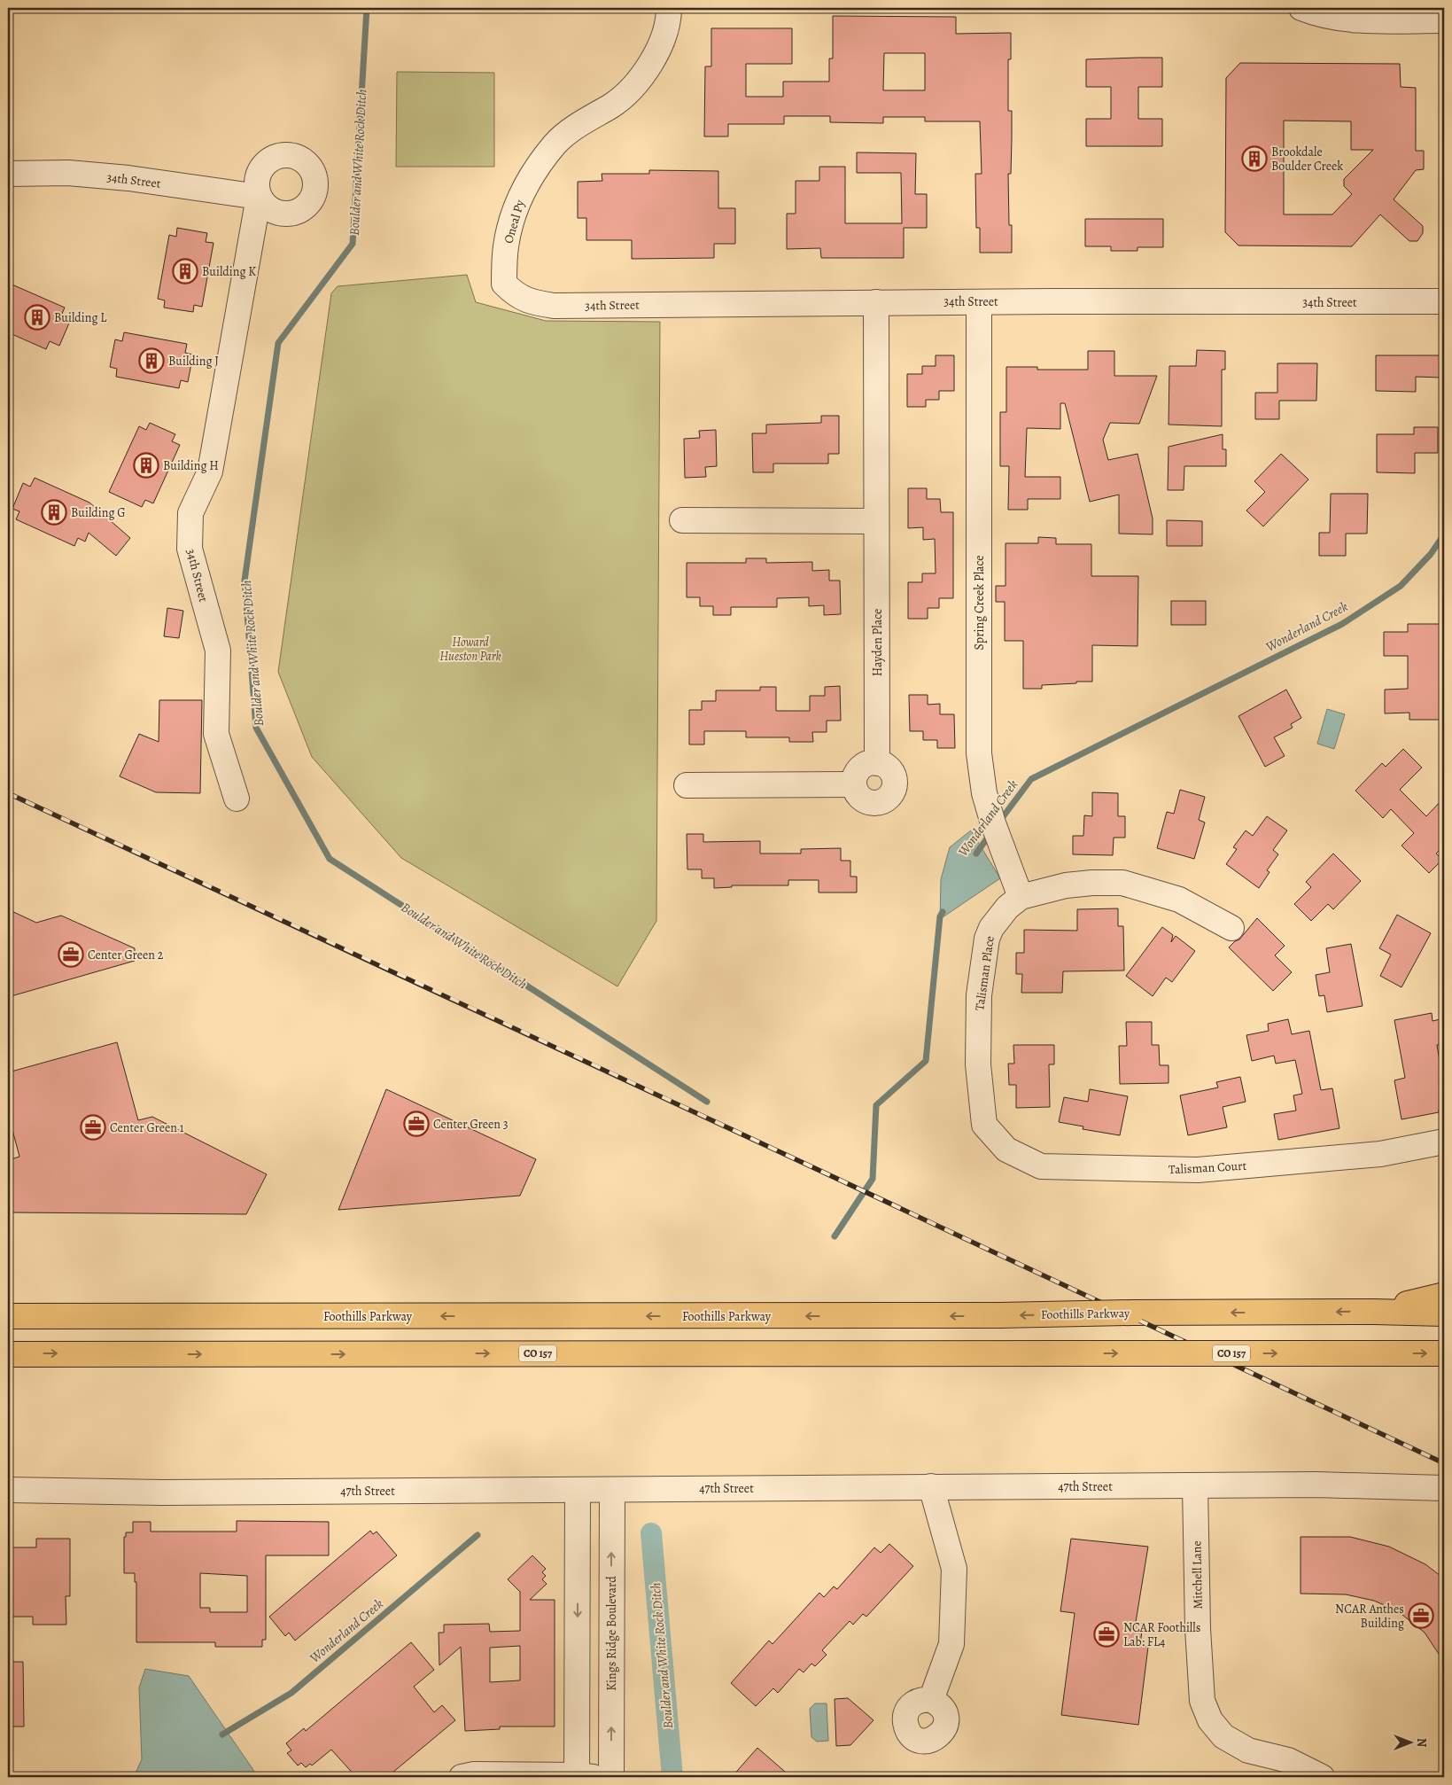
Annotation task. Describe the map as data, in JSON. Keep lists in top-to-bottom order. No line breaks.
{"streets":{"highway":["Foothills Parkway","CO 157"],"street":["34th Street","Oneal Py","Spring Creek Place","Hayden Place","Talisman Place","Talisman Court","47th Street","Mitchell Lane","Kings Ridge Boulevard"]},"crossings":[["34th Street","Oneal Py"],["34th Street","Spring Creek Place"],["34th Street","Hayden Place"],["Spring Creek Place","Talisman Place"],["Talisman Place","Talisman Court"],["47th Street","Mitchell Lane"],["47th Street","Kings Ridge Boulevard"]],"water":["Boulder and White Rock Ditch","Wonderland Creek"],"parks":["Howard Hueston Park"],"places":{"building":["Brookdale Boulder Creek","Building K","Building L","Building J","Building H","Building G"],"office":["Center Green 2","Center Green 3","Center Green 1","NCAR Anthes Building","NCAR Foothills Lab: FL4"]},"north":"right"}
